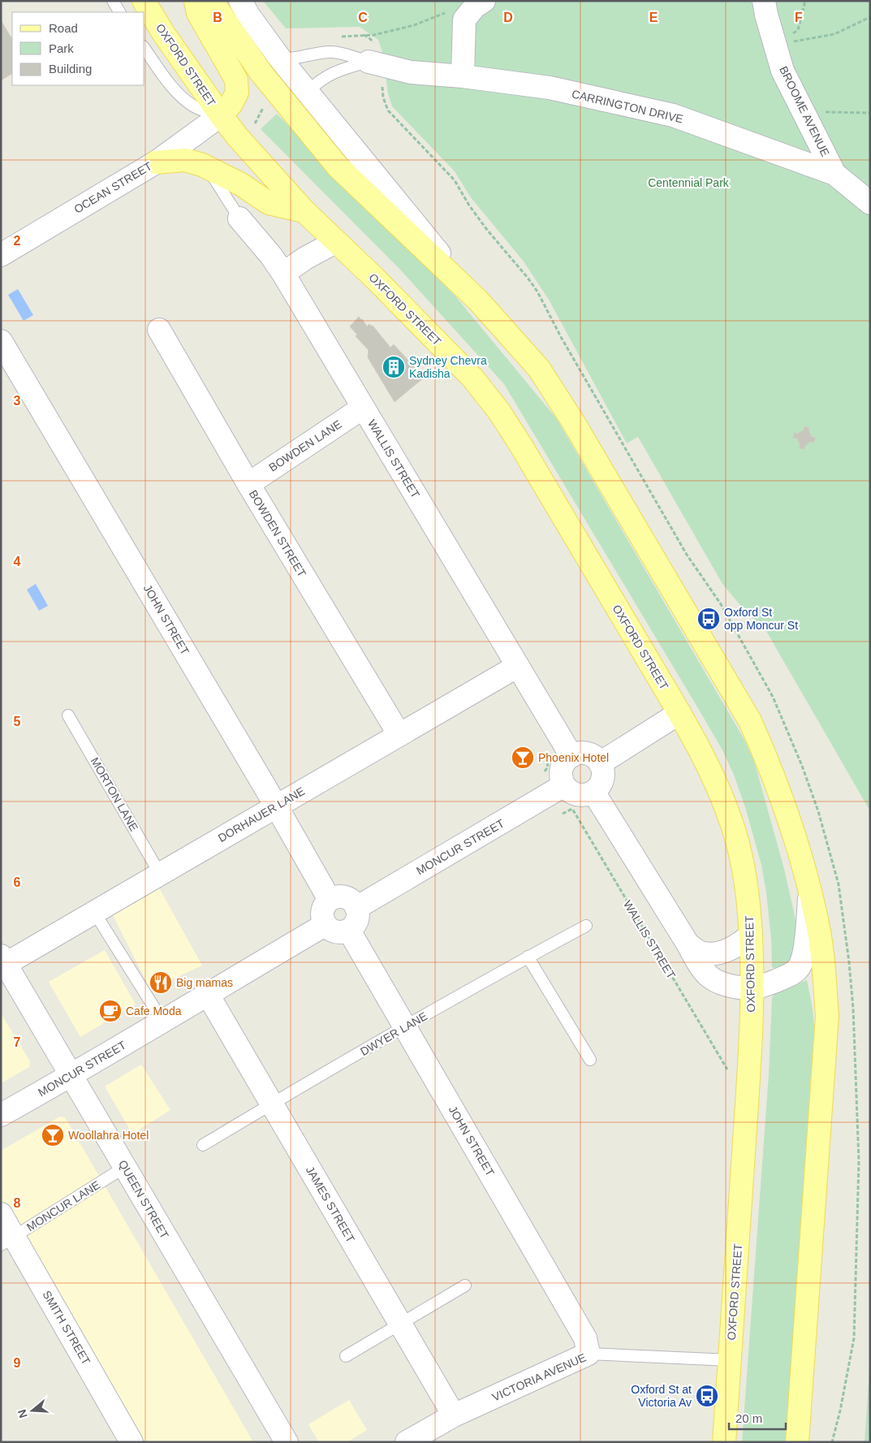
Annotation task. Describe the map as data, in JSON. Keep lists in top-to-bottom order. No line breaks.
{"streets":{"main road":["OXFORD STREET"],"street":["CARRINGTON DRIVE","BROOME AVENUE","OCEAN STREET","BOWDEN LANE","WALLIS STREET","BOWDEN STREET","JOHN STREET","DORHAUER LANE","MONCUR STREET","QUEEN STREET","JAMES STREET","SMITH STREET","VICTORIA AVENUE"],"lane":["MORTON LANE","DWYER LANE","MONCUR LANE"]},"crossings":[["OXFORD STREET","OCEAN STREET"],["OXFORD STREET","VICTORIA AVENUE"],["CARRINGTON DRIVE","BROOME AVENUE"],["BOWDEN LANE","WALLIS STREET"],["BOWDEN LANE","BOWDEN STREET"],["WALLIS STREET","DORHAUER LANE"],["WALLIS STREET","MONCUR STREET"],["BOWDEN STREET","DORHAUER LANE"],["JOHN STREET","DORHAUER LANE"],["JOHN STREET","MONCUR STREET"],["JOHN STREET","DWYER LANE"],["JOHN STREET","VICTORIA AVENUE"],["MORTON LANE","DORHAUER LANE"],["DORHAUER LANE","QUEEN STREET"],["MONCUR STREET","QUEEN STREET"],["MONCUR STREET","JAMES STREET"],["DWYER LANE","JAMES STREET"],["QUEEN STREET","MONCUR LANE"],["JAMES STREET","VICTORIA AVENUE"],["MONCUR LANE","SMITH STREET"]],"parks":["Centennial Park"],"places":{"building":["Sydney Chevra Kadisha"],"bus stop":["Oxford St opp Moncur St","Oxford St at Victoria Av"],"bar":["Phoenix Hotel","Woollahra Hotel"],"restaurant":["Big mamas"],"cafe":["Cafe Moda"]},"legend":["Road","Park","Building"],"scale_bar":"20 m","north":"left","grid":{"columns":["B","C","D","E","F"],"rows":["2","3","4","5","6","7","8","9"]}}
